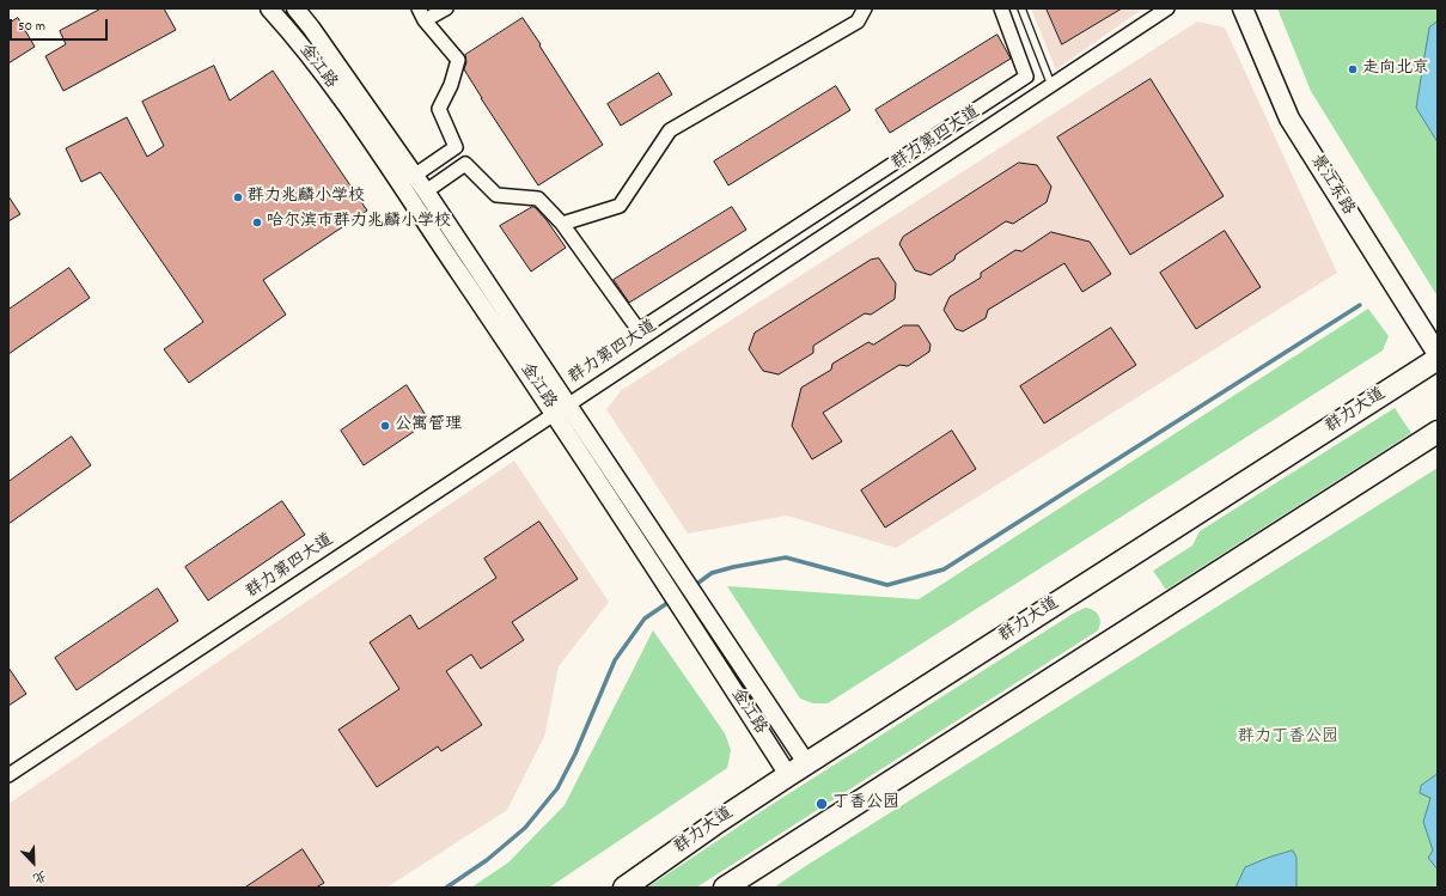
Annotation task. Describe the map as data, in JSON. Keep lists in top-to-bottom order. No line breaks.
{"streets":{"main road":["景江东路","群力大道"],"street":["金江路","群力第四大道"]},"crossings":[["金江路","群力第四大道"],["金江路","群力大道"]],"parks":["群力丁香公园"],"places":["走向北京","群力兆麟小学校","哈尔滨市群力兆麟小学校","公寓管理","丁香公园"],"scale_bar":"50 m","north":"bottom right"}
